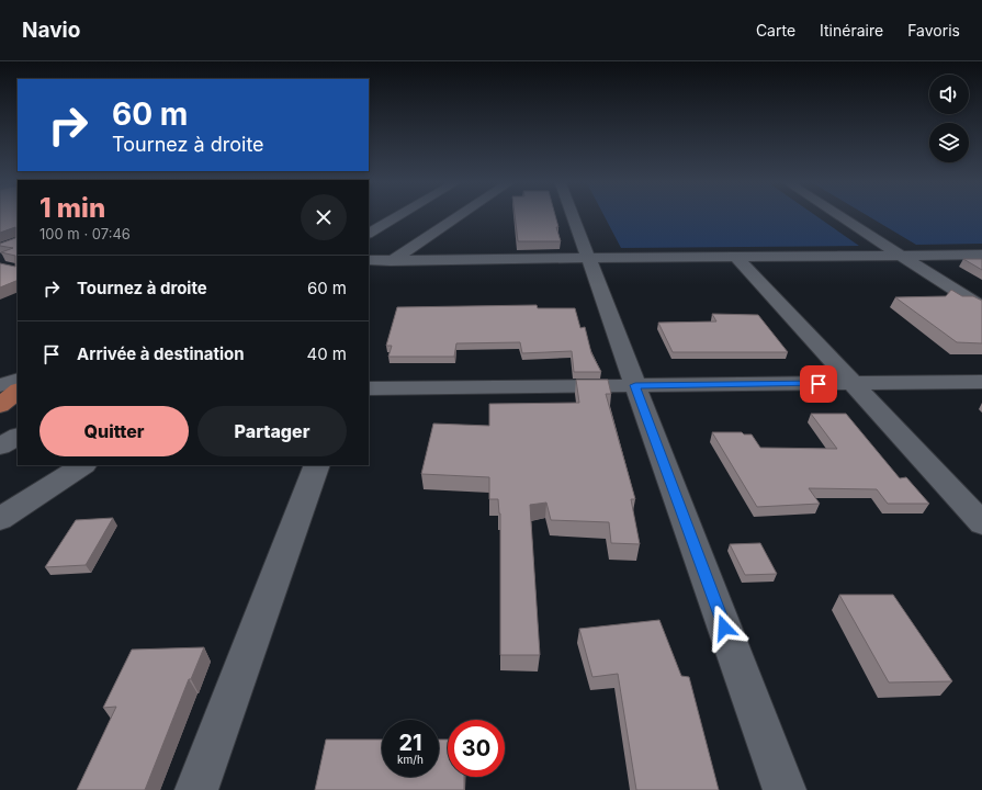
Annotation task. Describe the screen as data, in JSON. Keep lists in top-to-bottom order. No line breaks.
{"page":{"header":"Navio","nav":["Carte","Itinéraire","Favoris"],"turn":["60 m","Tournez à droite"],"heading":["1 min","100 m · 07:46"],"list":[{"name":"Tournez à droite","value":"60 m"},{"name":"Arrivée à destination","value":"40 m"}],"buttons":["Quitter","Partager"],"speed":"21 km/h","limit":"30"}}
